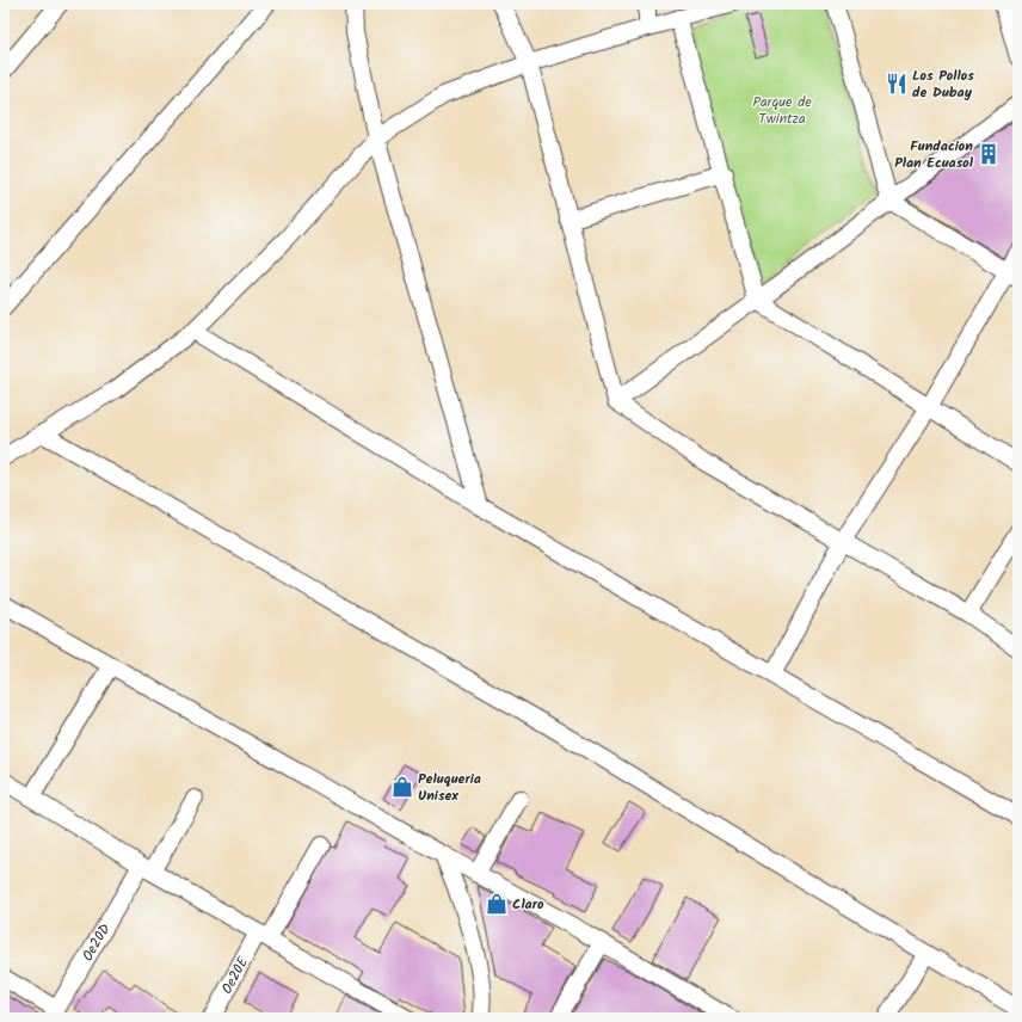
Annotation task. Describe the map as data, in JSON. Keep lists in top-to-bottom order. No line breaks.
{"streets":{"street":["Oe20D","Oe20E"]},"parks":["Parque de Twintza"],"places":{"restaurant":["Los Pollos de Dubay"],"building":["Fundacion Plan Ecuasol"],"shop":["Peluqueria Unisex","Claro"]}}
